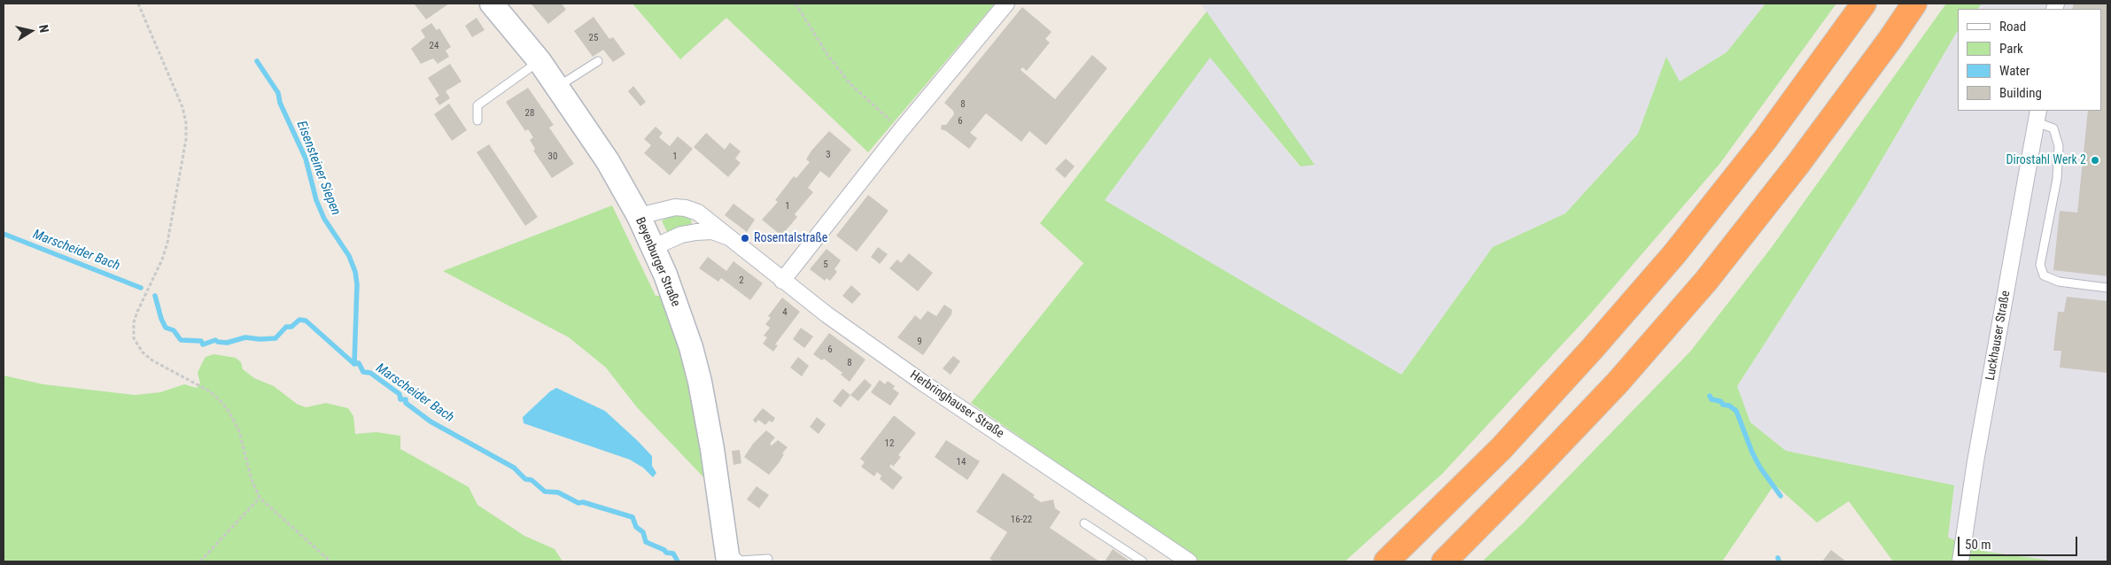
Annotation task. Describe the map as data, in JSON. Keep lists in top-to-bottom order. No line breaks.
{"streets":{"main road":["Beyenburger Straße"],"street":["Luckhauser Straße","Herbringhauser Straße"]},"crossings":[["Beyenburger Straße","Herbringhauser Straße"]],"water":["Eisensteiner Siepen","Marscheider Bach"],"places":["Dirostahl Werk 2","Rosentalstraße"],"house_numbers":["25","24","8","28","6","3","30","1","1","5","2","4","9","6","8","12","14","16-22"],"legend":["Road","Park","Water","Building"],"scale_bar":"50 m","north":"right"}
